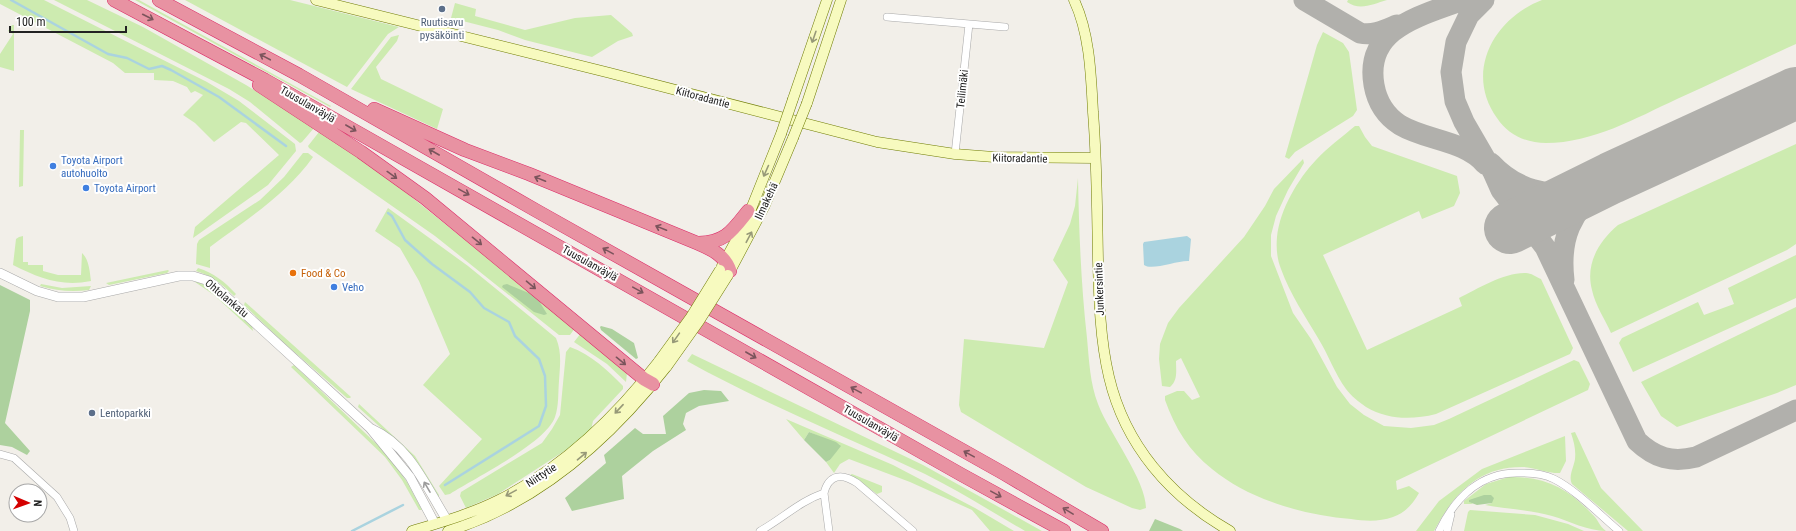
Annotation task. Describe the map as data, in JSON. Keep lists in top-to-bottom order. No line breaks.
{"streets":{"highway":["Tuusulanväylä"],"main road":["Kiitoradantie","Ilmakehä","Junkersintie","Niittytie"],"street":["Teilimäki","Ohtolankatu"]},"crossings":[["Teilimäki","Kiitoradantie"],["Kiitoradantie","Junkersintie"],["Ilmakehä","Niittytie"],["Ohtolankatu","Niittytie"]],"places":["Ruutisavu pysäköinti","Toyota Airport autohuolto","Toyota Airport","Food & Co","Veho","Lentoparkki"],"scale_bar":"100 m","north":"right"}
